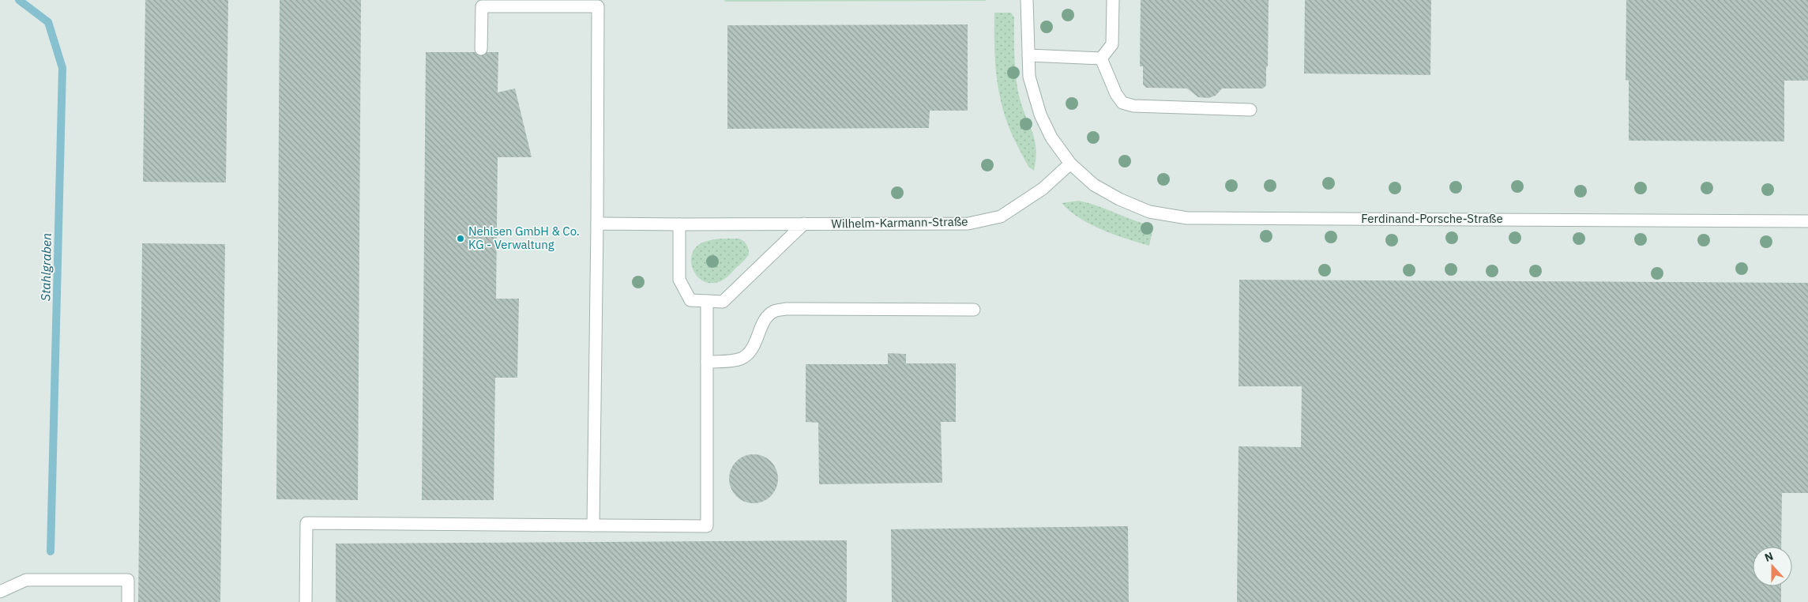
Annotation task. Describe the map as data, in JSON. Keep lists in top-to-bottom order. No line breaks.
{"streets":{"street":["Ferdinand-Porsche-Straße","Wilhelm-Karmann-Straße"]},"crossings":[["Ferdinand-Porsche-Straße","Wilhelm-Karmann-Straße"]],"water":["Stahlgraben"],"places":["Nehlsen GmbH & Co. KG - Verwaltung"],"north":"top"}
